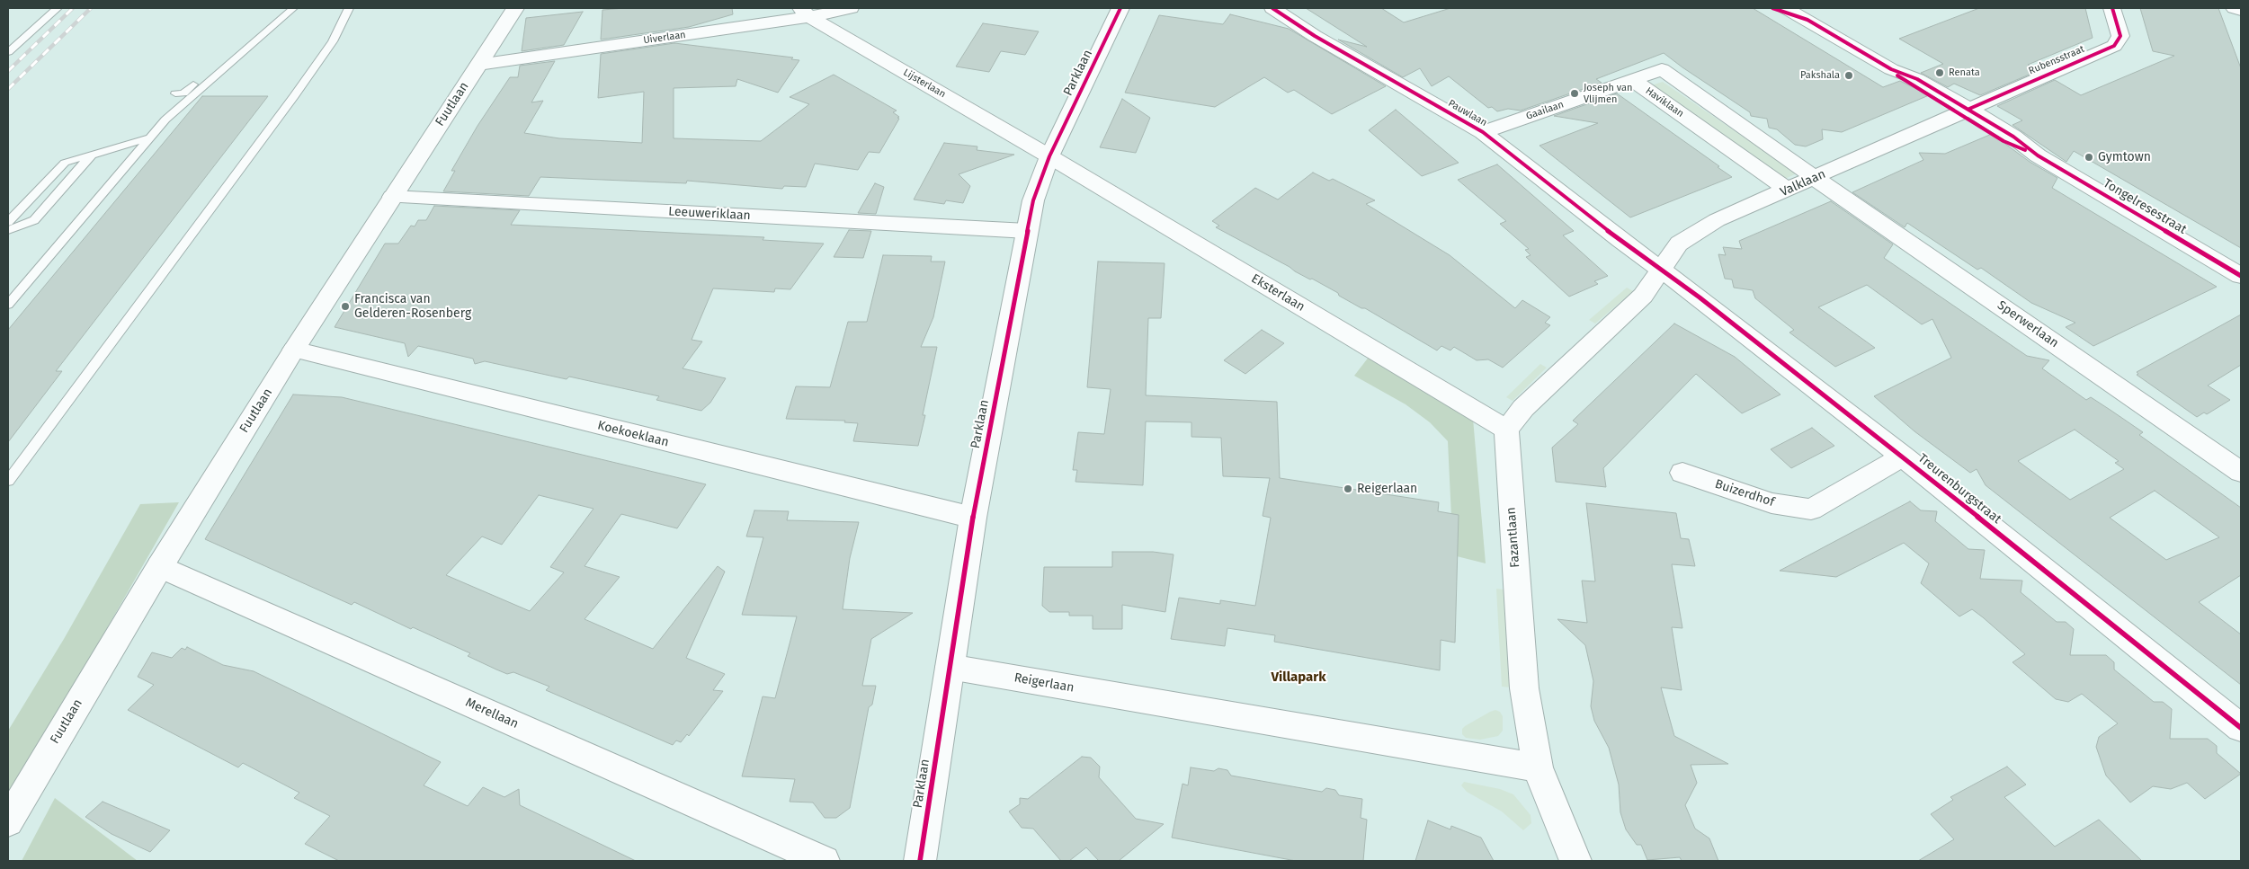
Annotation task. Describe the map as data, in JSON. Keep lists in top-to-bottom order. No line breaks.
{"streets":{"street":["Uiverlaan","Rubensstraat","Parklaan","Lijsterlaan","Haviklaan","Fuutlaan","Gaailaan","Pauwlaan","Valklaan","Tongelresestraat","Leeuweriklaan","Eksterlaan","Sperwerlaan","Koekoeklaan","Treurenburgstraat","Buizerdhof","Fazantlaan","Reigerlaan","Merellaan"]},"crossings":[["Uiverlaan","Lijsterlaan"],["Uiverlaan","Fuutlaan"],["Rubensstraat","Valklaan"],["Rubensstraat","Tongelresestraat"],["Parklaan","Lijsterlaan"],["Parklaan","Leeuweriklaan"],["Parklaan","Eksterlaan"],["Parklaan","Koekoeklaan"],["Parklaan","Reigerlaan"],["Lijsterlaan","Eksterlaan"],["Haviklaan","Gaailaan"],["Haviklaan","Valklaan"],["Haviklaan","Sperwerlaan"],["Fuutlaan","Leeuweriklaan"],["Fuutlaan","Koekoeklaan"],["Fuutlaan","Merellaan"],["Gaailaan","Pauwlaan"],["Pauwlaan","Valklaan"],["Pauwlaan","Treurenburgstraat"],["Valklaan","Tongelresestraat"],["Valklaan","Sperwerlaan"],["Valklaan","Treurenburgstraat"],["Eksterlaan","Fazantlaan"],["Treurenburgstraat","Buizerdhof"],["Fazantlaan","Reigerlaan"]],"districts":["Villapark"],"places":["Renata","Pakshala","Joseph van Vlijmen","Gymtown","Francisca van Gelderen-Rosenberg","Reigerlaan"]}
